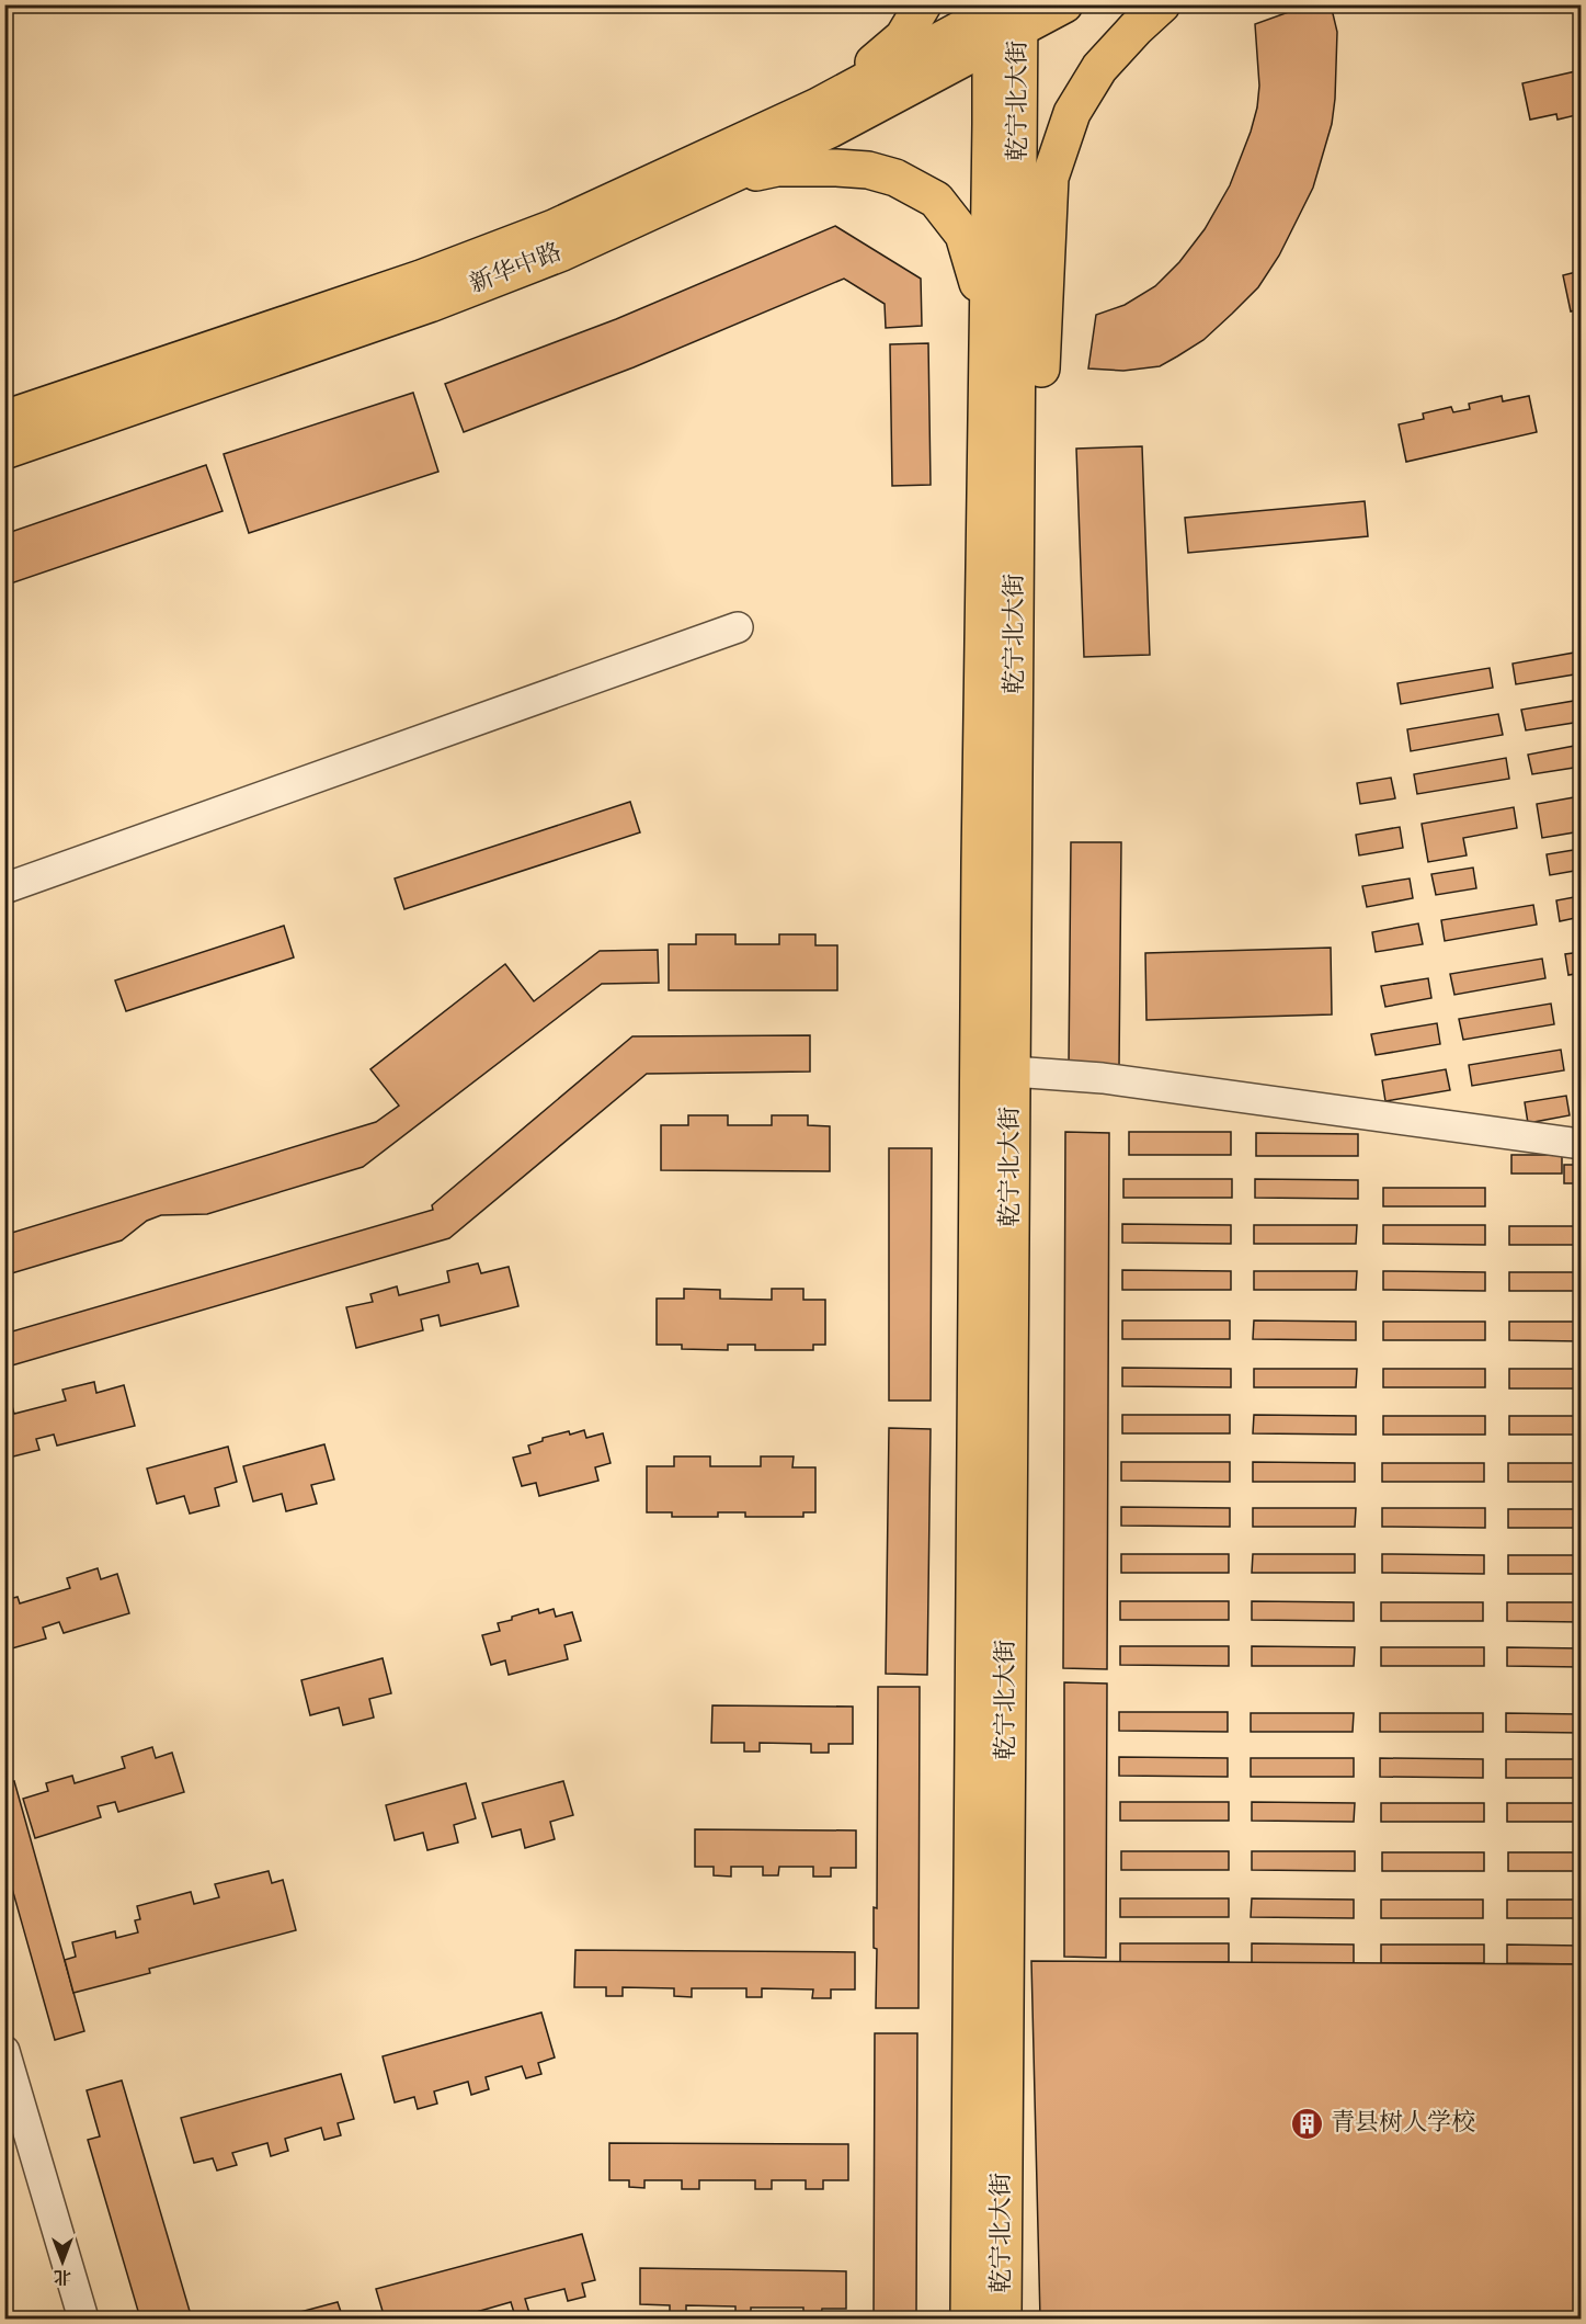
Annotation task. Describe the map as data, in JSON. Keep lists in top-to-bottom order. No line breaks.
{"streets":{"main road":["乾宁北大街","新华中路"]},"crossings":[["乾宁北大街","新华中路"]],"places":{"building":["青县树人学校"]},"north":"bottom"}
